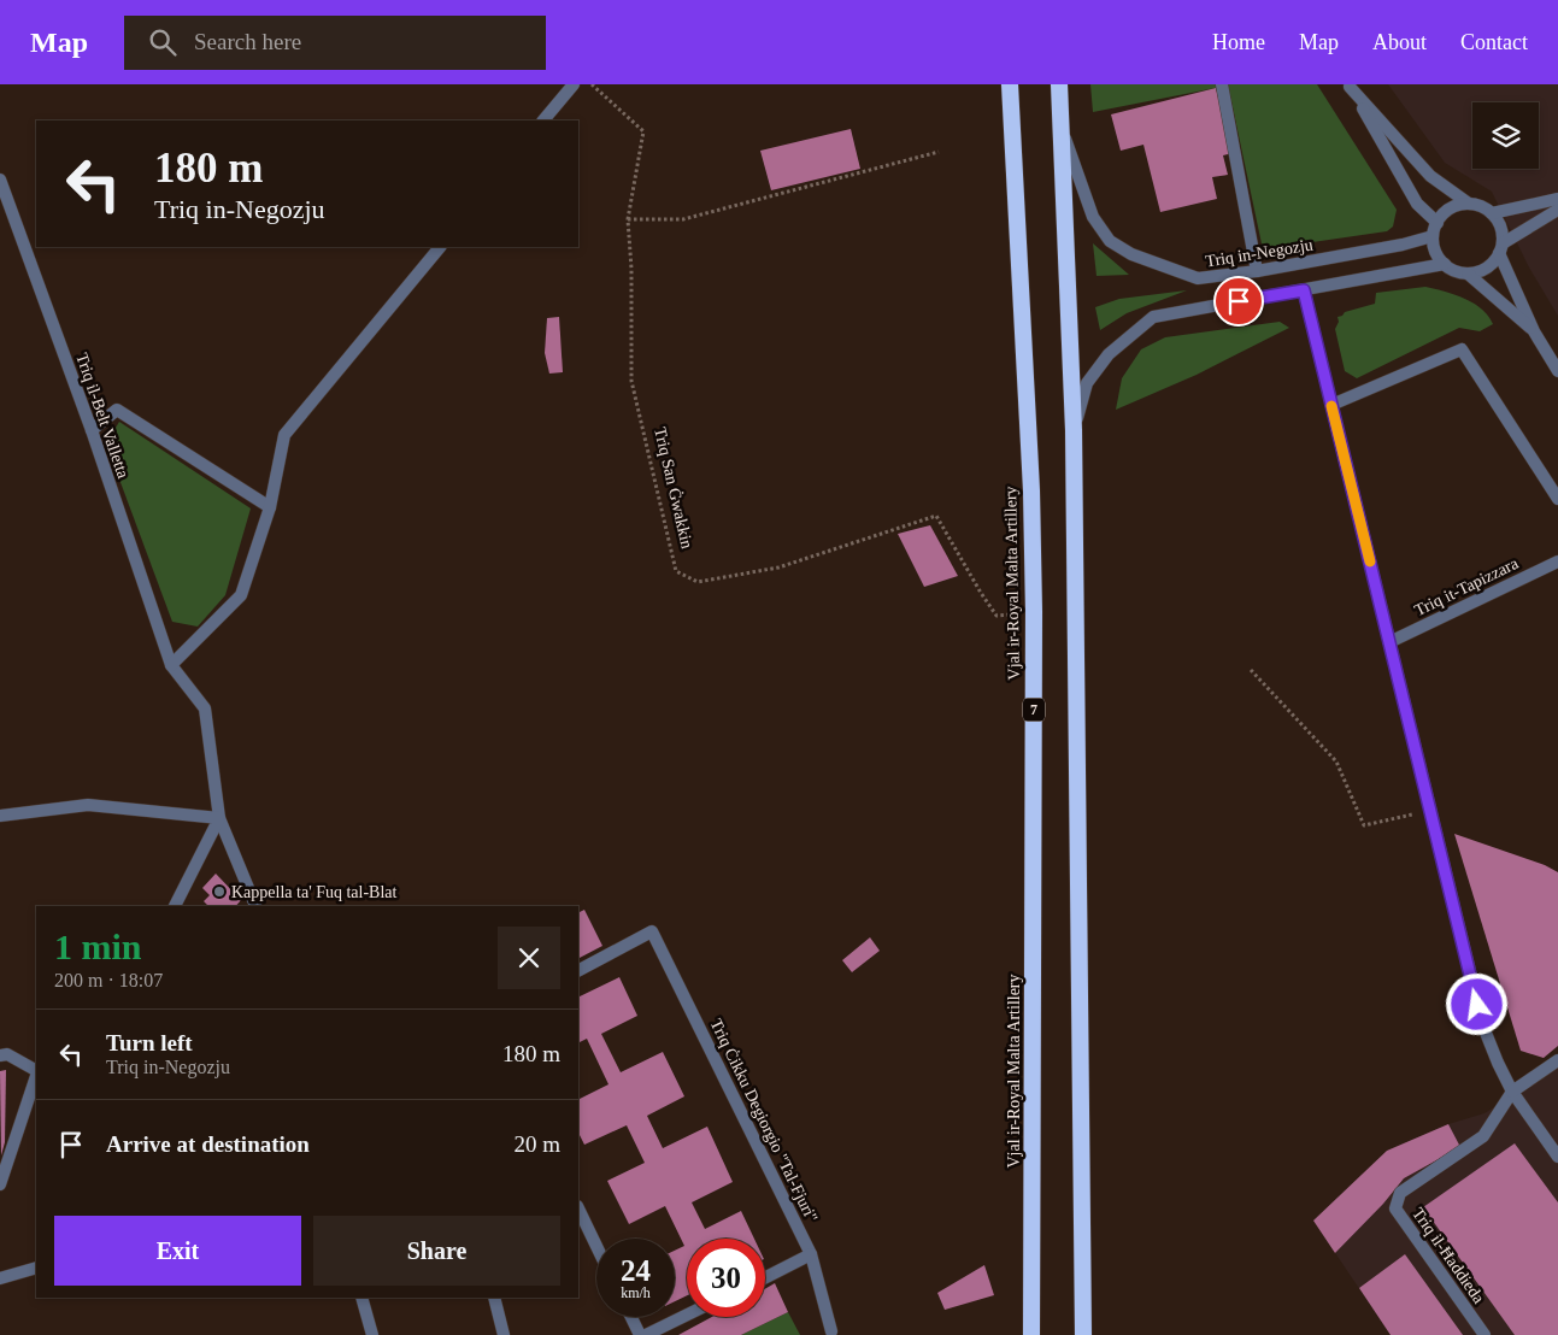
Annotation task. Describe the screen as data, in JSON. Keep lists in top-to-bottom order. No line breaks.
{"streets":{"highway":["Vjal ir-Royal Malta Artillery","7"],"street":["Triq in-Negozju","Triq il-Belt Valletta","Triq it-Tapizzara","Triq Ċikku Degiorgio \"Tal-Fjuri\"","Triq il-Ħaddieda"],"path":["Triq San Ġwakkin"]},"crossings":[["Triq San Ġwakkin","Vjal ir-Royal Malta Artillery"]],"places":["Kappella ta' Fuq tal-Blat"],"page":{"header":"Map","search":"Search here","nav":["Home","Map","About","Contact"],"turn":["180 m","Triq in-Negozju"],"heading":["1 min","200 m · 18:07"],"list":[{"name":"Turn left","note":"Triq in-Negozju","value":"180 m"},{"name":"Arrive at destination","value":"20 m"}],"buttons":["Exit","Share"],"speed":"24 km/h","limit":"30"}}
